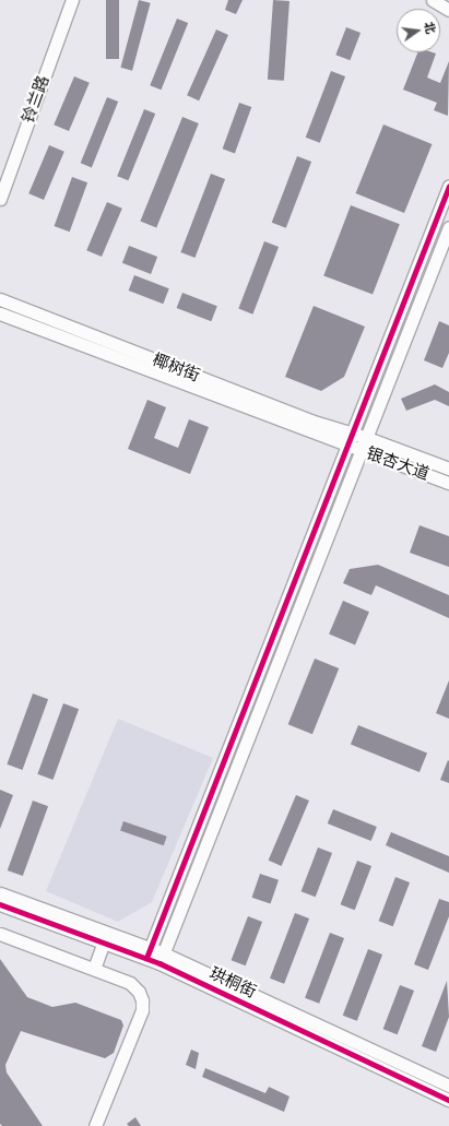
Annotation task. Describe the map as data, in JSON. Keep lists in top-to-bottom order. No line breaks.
{"streets":{"street":["铃兰路","椰树街","银杏大道","珙桐街"]},"crossings":[["椰树街","银杏大道"]],"north":"right"}
